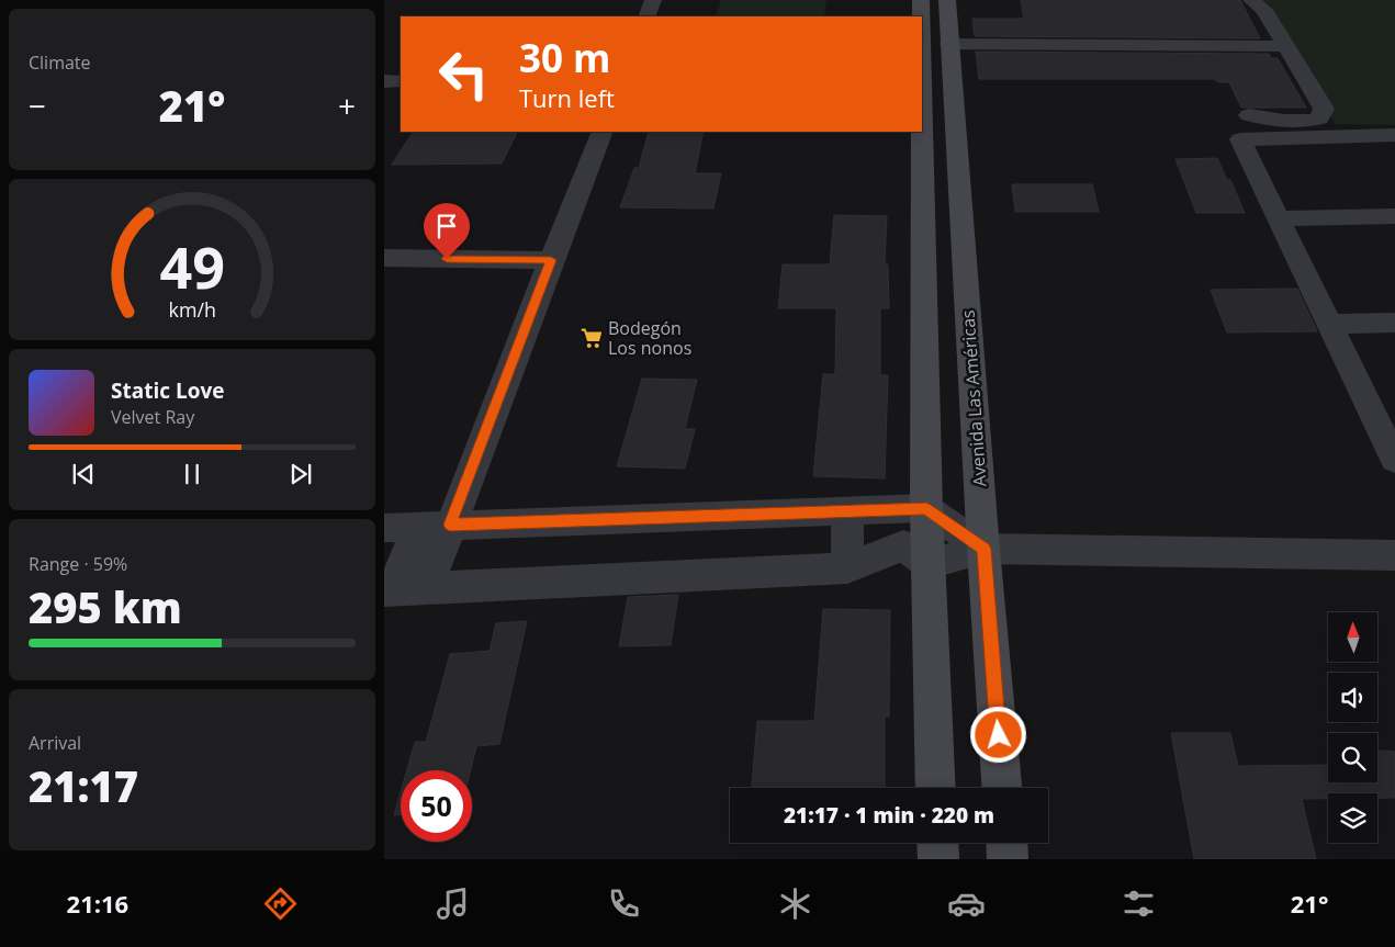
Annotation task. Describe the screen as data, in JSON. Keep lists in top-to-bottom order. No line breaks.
{"streets":{"main road":["Avenida Las Américas"]},"places":{"supermarket":["Bodegón Los nonos"]},"north":"top","page":{"tile":["Climate",["Range · 59%","295 km"],["Arrival","21:17"]],"turn":["30 m","Turn left"],"heat":["−","21°","+"],"song":["Static Love","Velvet Ray"],"limit":"50","trip":"21:17 · 1 min · 220 m","tabs":["21:16","21°"],"gauge":["49","km/h"]}}
